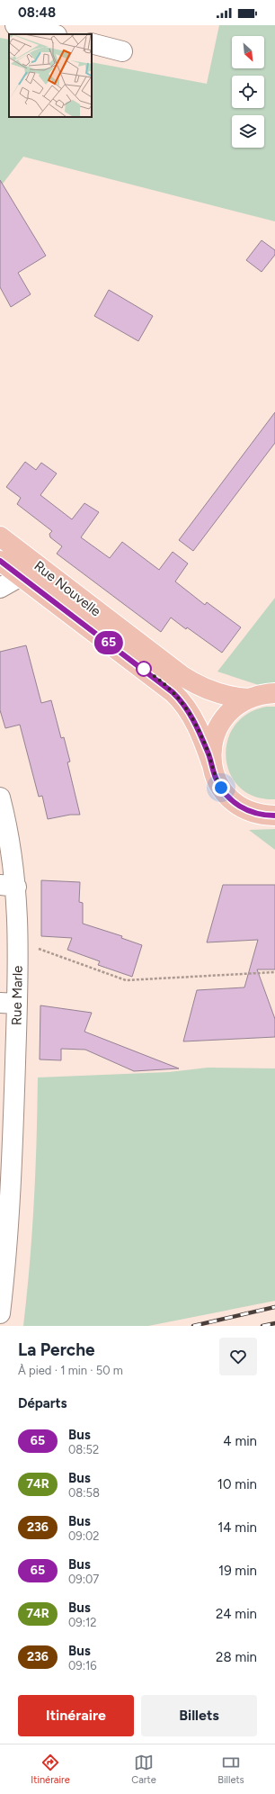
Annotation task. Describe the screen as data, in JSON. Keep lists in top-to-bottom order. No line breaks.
{"streets":{"main road":["Rue Nouvelle"],"street":["Rue Marle"]},"lines":["bus line 65"],"north":"bottom right","page":{"status":"08:48","on_map":"65","heading":[["La Perche","À pied · 1 min · 50 m"],"Départs"],"list":[{"mark":"65","name":"Bus","note":"08:52","value":"4 min"},{"mark":"74R","name":"Bus","note":"08:58","value":"10 min"},{"mark":"236","name":"Bus","note":"09:02","value":"14 min"},{"mark":"65","name":"Bus","note":"09:07","value":"19 min"},{"mark":"74R","name":"Bus","note":"09:12","value":"24 min"},{"mark":"236","name":"Bus","note":"09:16","value":"28 min"}],"buttons":["Itinéraire","Billets"],"tabs":["Itinéraire","Carte","Billets"]}}
